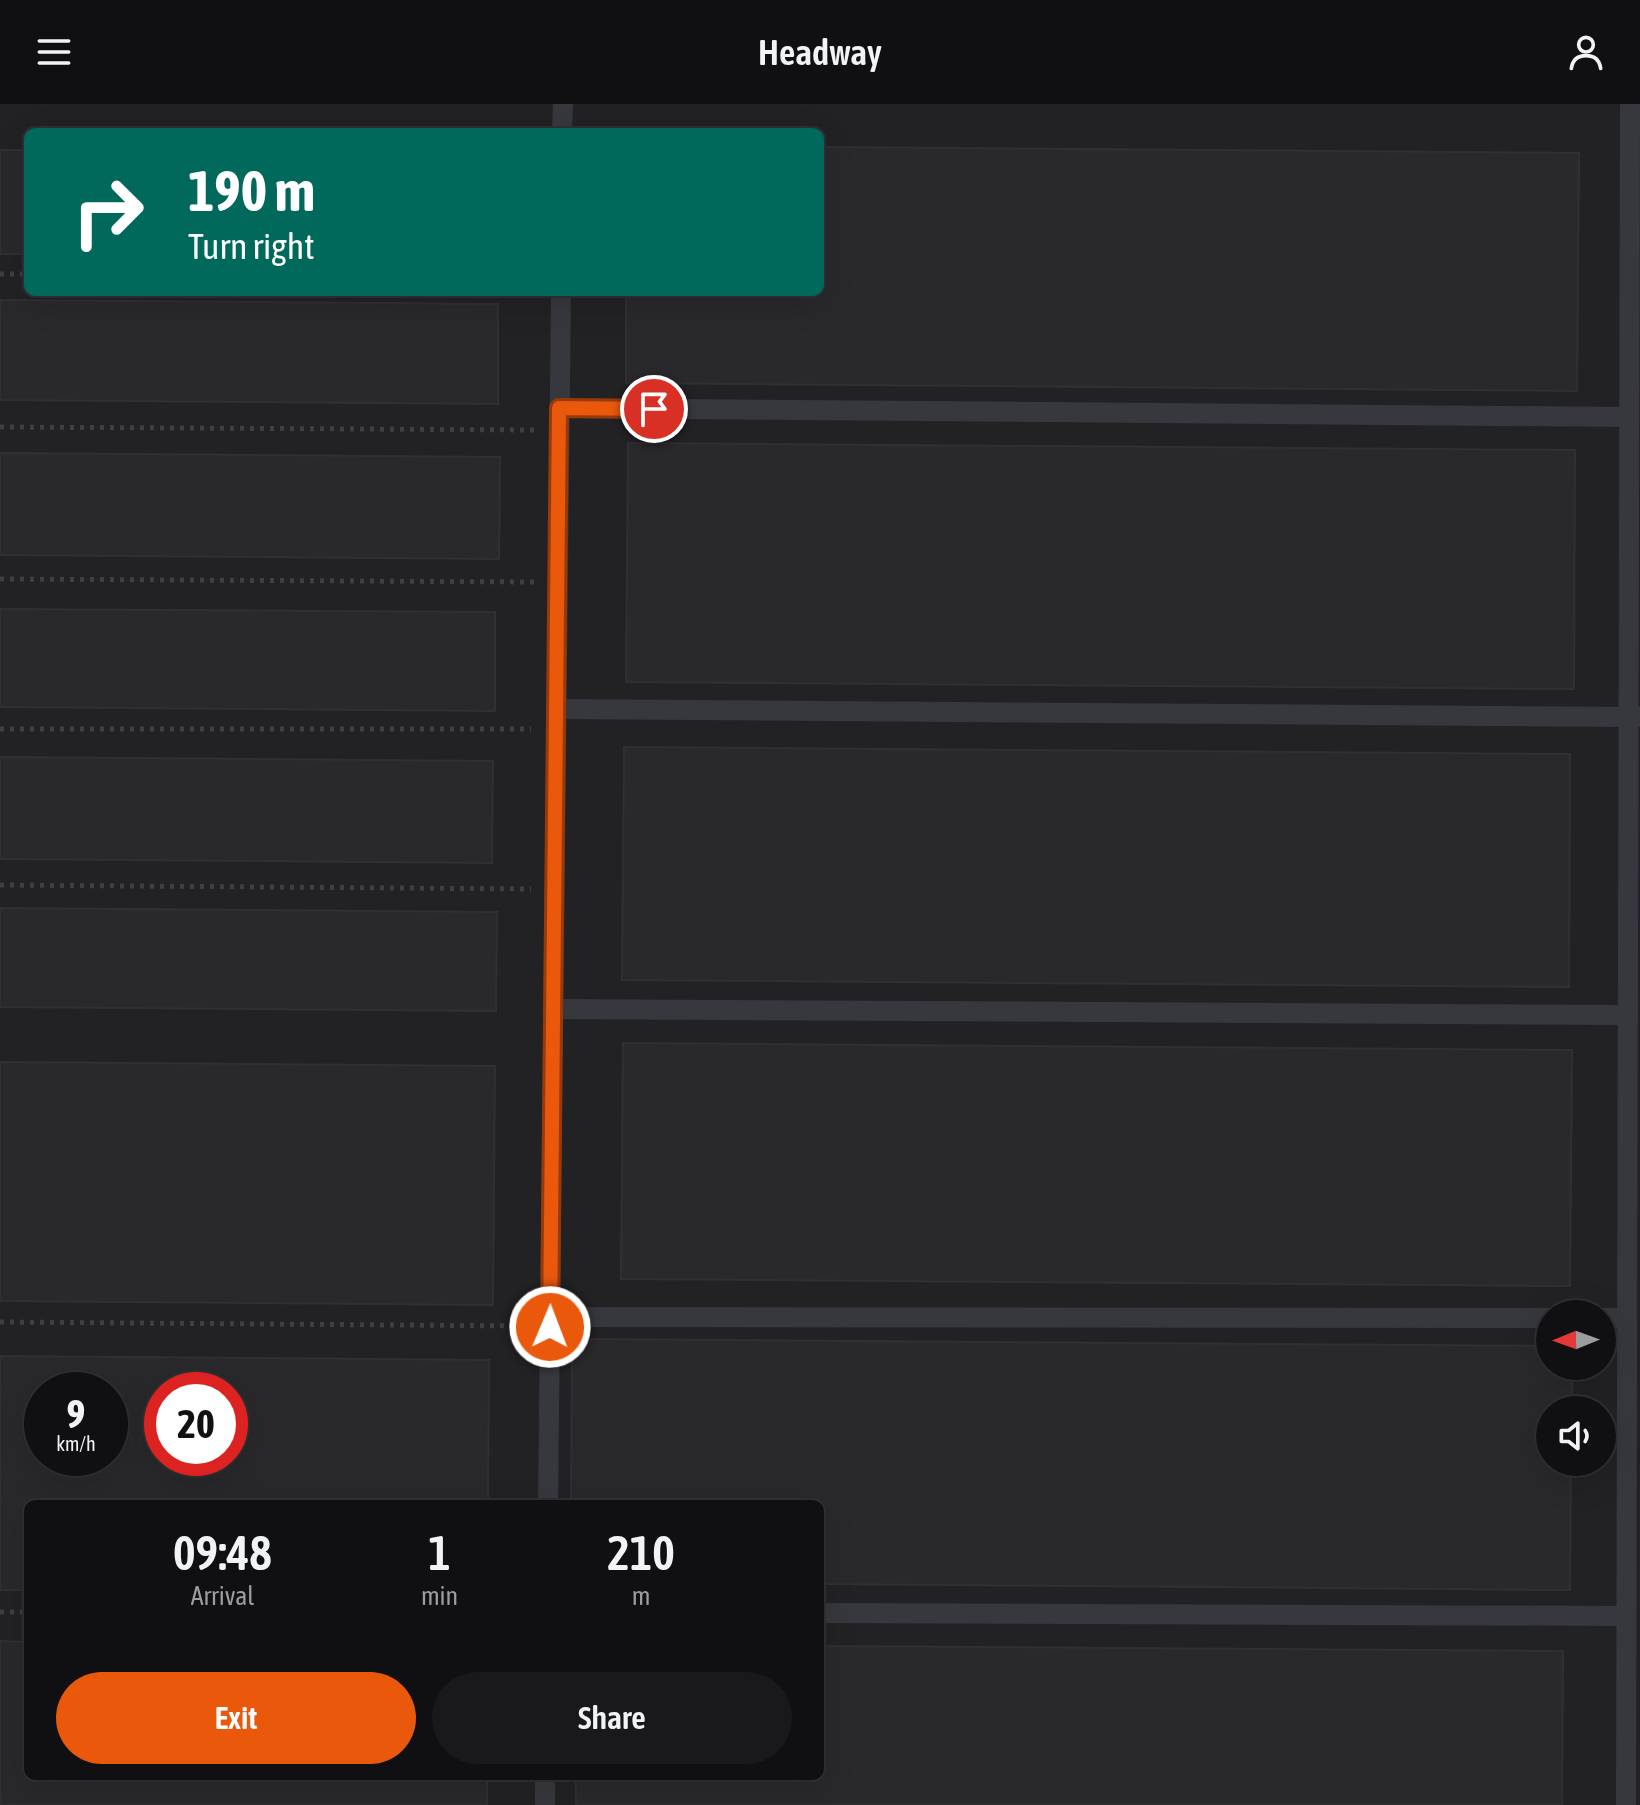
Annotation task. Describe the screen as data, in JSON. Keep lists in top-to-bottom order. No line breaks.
{"north":"left","page":{"header":"Headway","turn":["190 m","Turn right"],"speed":"9 km/h","limit":"20","eta":["09:48","Arrival","1","min","210","m"],"buttons":["Exit","Share"]}}
